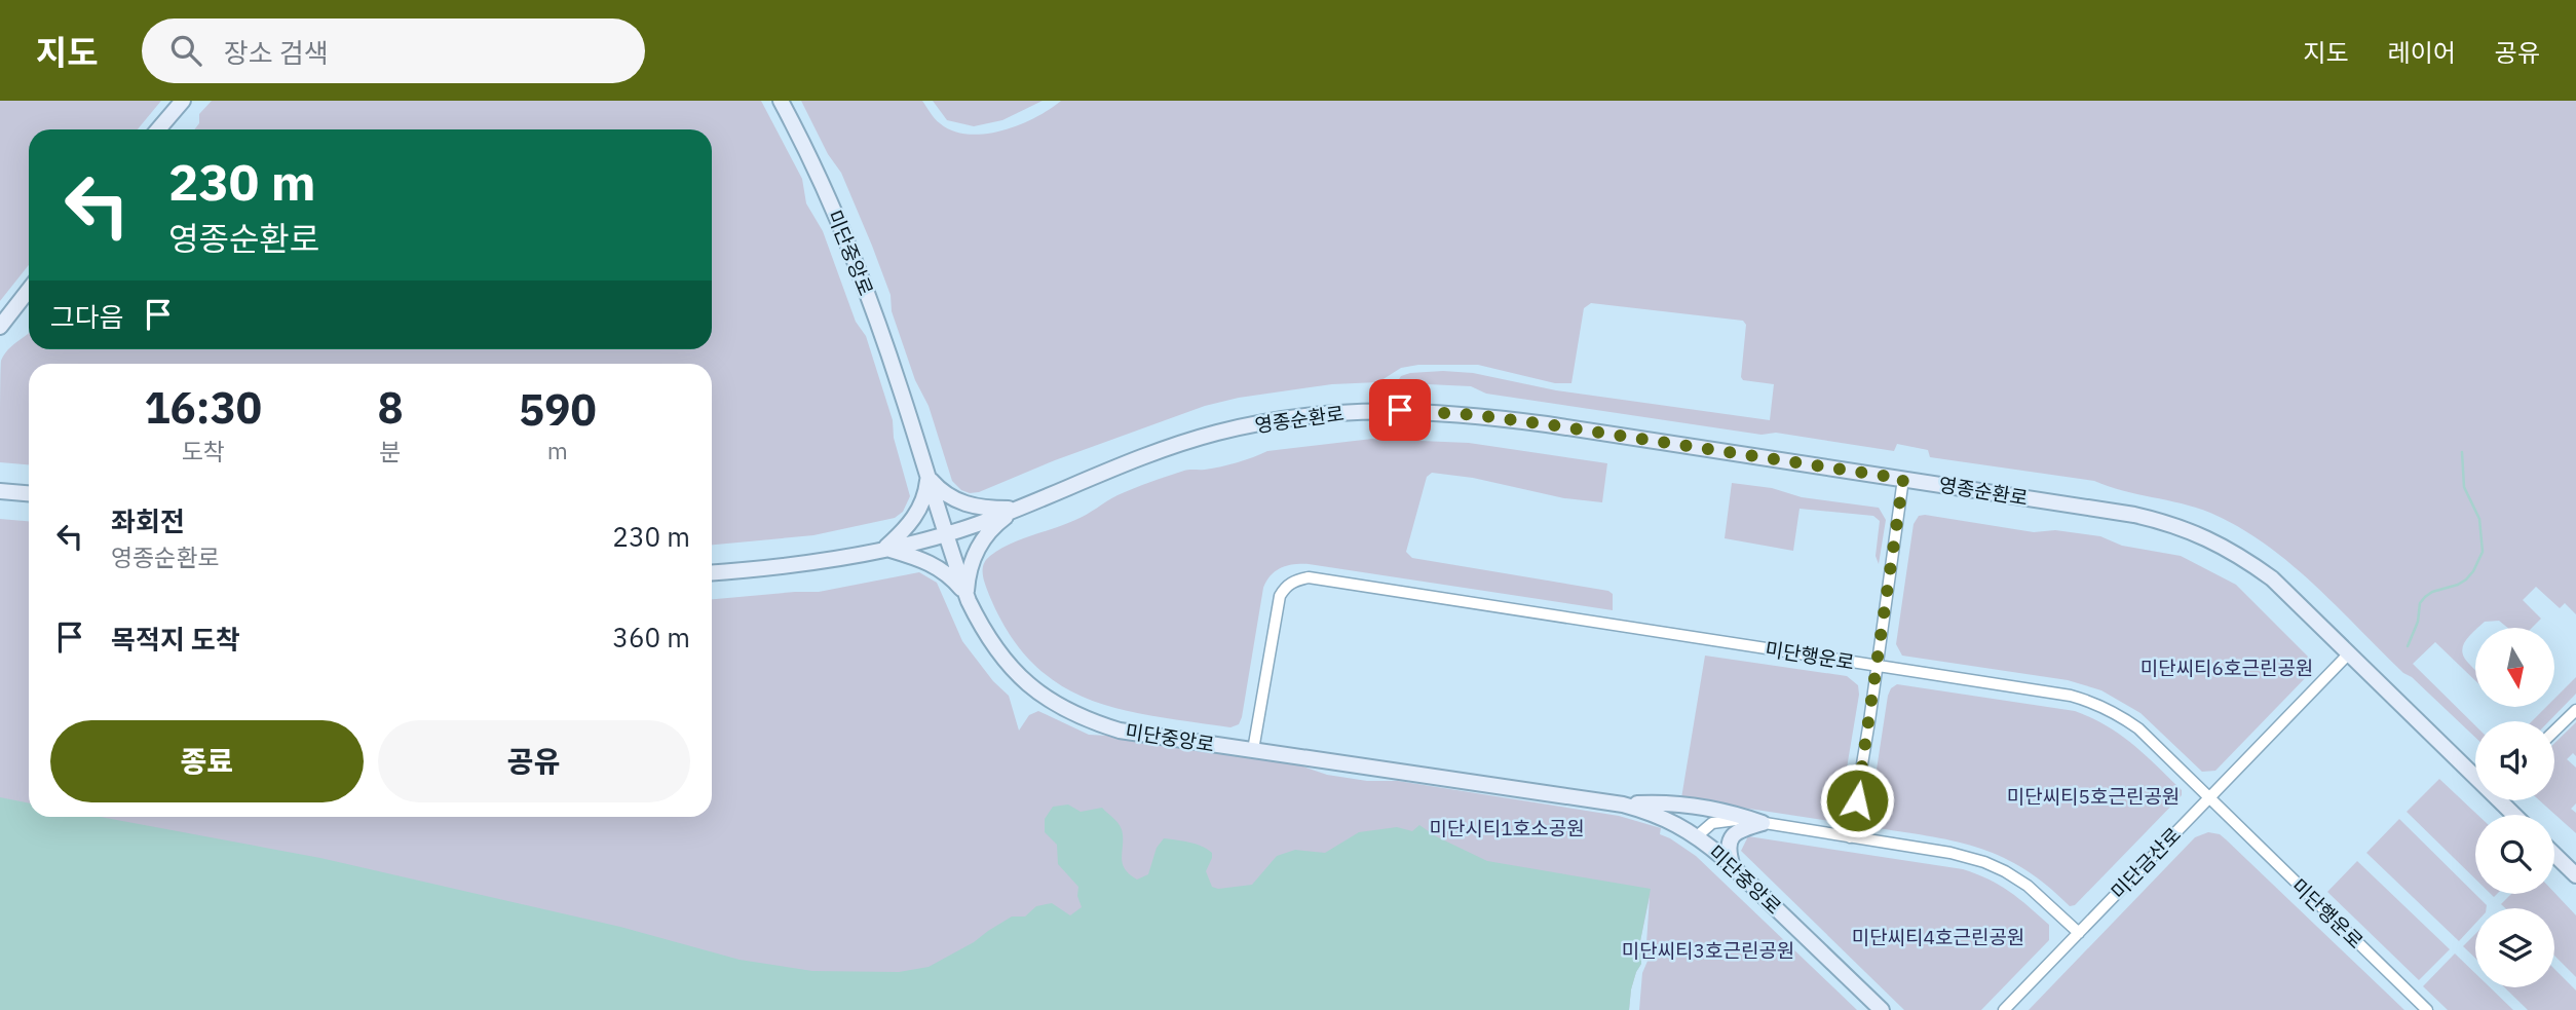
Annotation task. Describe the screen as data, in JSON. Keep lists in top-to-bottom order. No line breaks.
{"streets":{"street":["미단중앙로","영종순환로","미단행운로","미단금산로"]},"crossings":[["미단중앙로","영종순환로"],["미단중앙로","미단행운로"],["영종순환로","미단금산로"],["미단행운로","미단금산로"]],"parks":["미단씨티6호근린공원","미단씨티5호근린공원","미단시티1호소공원","미단씨티4호근린공원","미단씨티3호근린공원"],"north":"bottom","page":{"header":"지도","search":"장소 검색","nav":["지도","레이어","공유"],"turn":["230 m","영종순환로"],"then":"그다음","eta":["16:30","도착","8","분","590","m"],"list":[{"name":"좌회전","note":"영종순환로","value":"230 m"},{"name":"목적지 도착","value":"360 m"}],"buttons":["종료","공유"]}}
